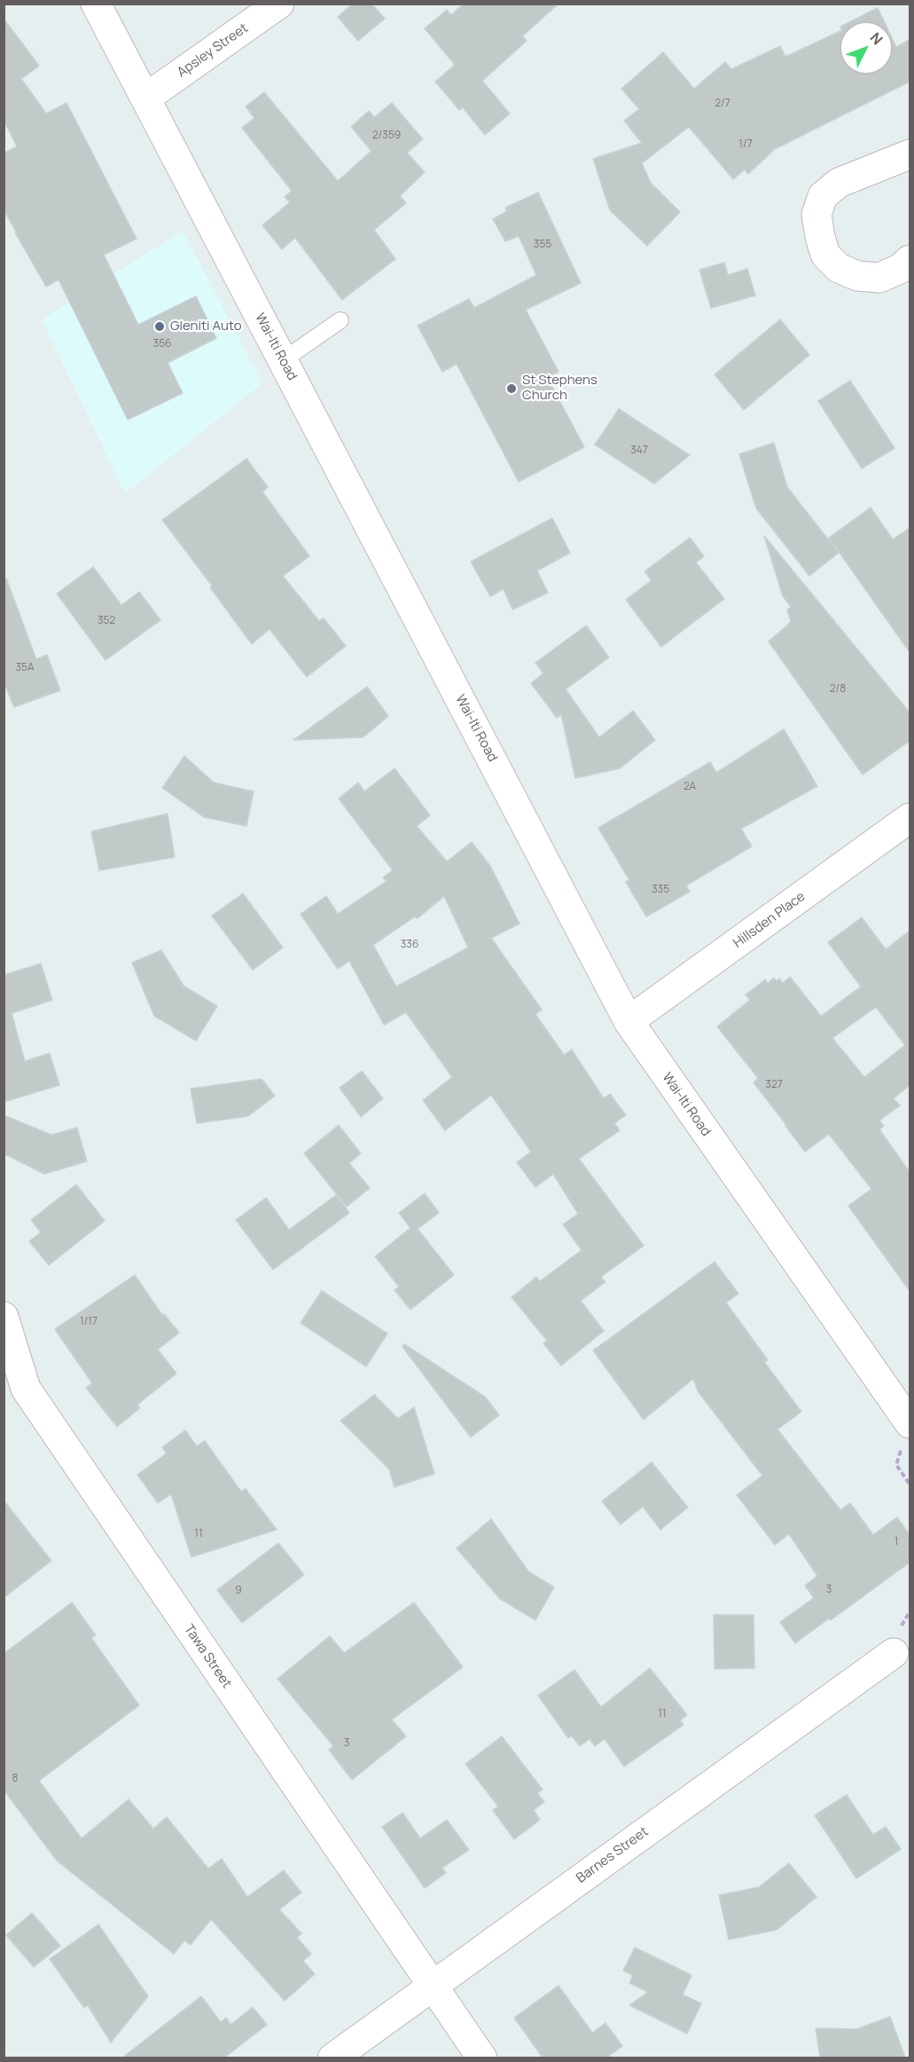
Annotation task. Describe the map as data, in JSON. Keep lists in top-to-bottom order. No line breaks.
{"streets":{"street":["Apsley Street","Wai-Iti Road","Hillsden Place","Tawa Street","Barnes Street"]},"crossings":[["Apsley Street","Wai-Iti Road"],["Wai-Iti Road","Hillsden Place"],["Tawa Street","Barnes Street"]],"places":["Gleniti Auto","St Stephens Church"],"house_numbers":["2/7","2/359","1/7","355","356","347","352","35A","2/8","2A","335","336","327","1/17","11","1","3","9","11","3","8"],"north":"top right"}
